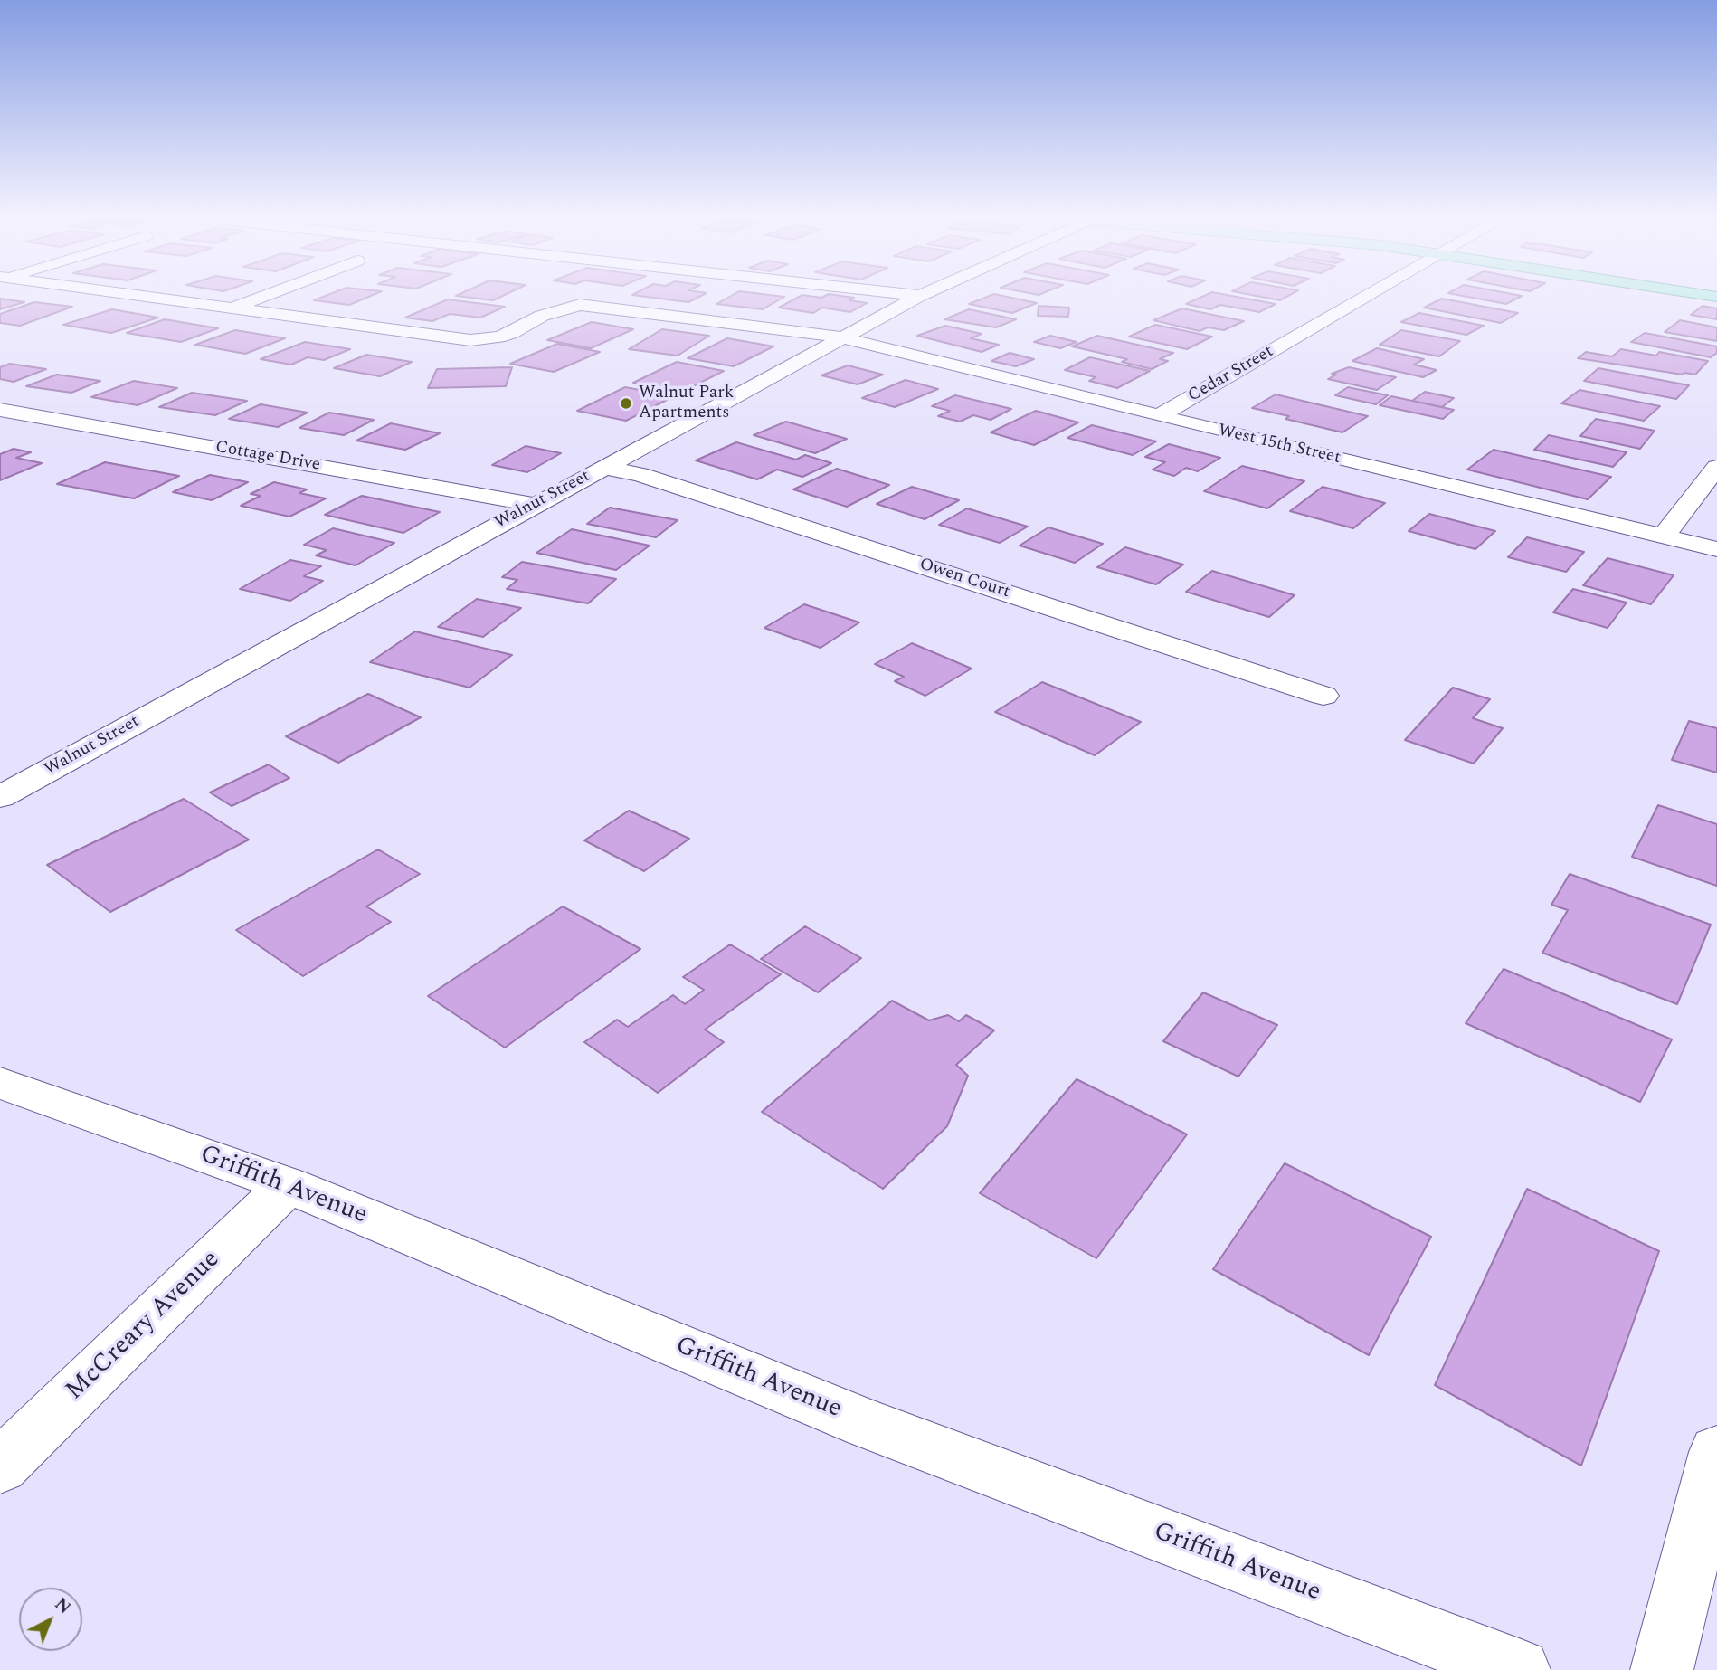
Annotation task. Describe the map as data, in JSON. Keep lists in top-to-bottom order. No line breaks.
{"streets":{"street":["Cedar Street","West 15th Street","Cottage Drive","Walnut Street","Owen Court","Griffith Avenue","McCreary Avenue"]},"crossings":[["Cedar Street","West 15th Street"],["West 15th Street","Walnut Street"],["Cottage Drive","Walnut Street"],["Walnut Street","Owen Court"],["Griffith Avenue","McCreary Avenue"]],"places":["Walnut Park Apartments"],"north":"top right"}
